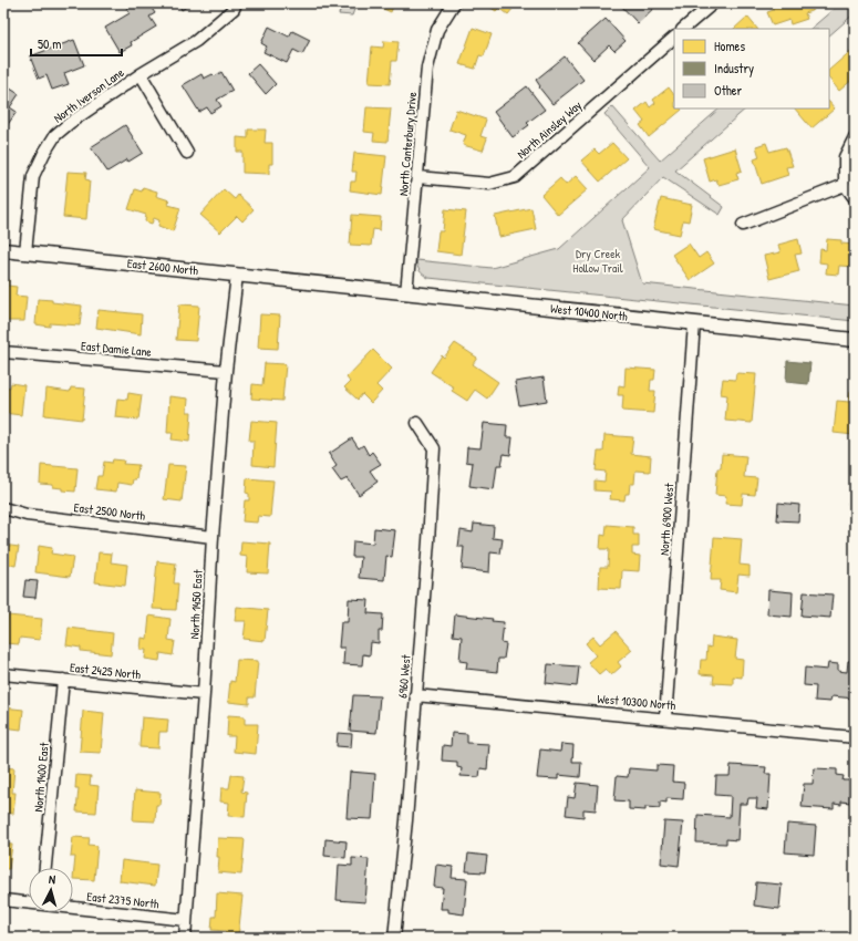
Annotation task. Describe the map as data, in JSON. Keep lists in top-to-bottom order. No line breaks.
{"streets":{"street":["North Iverson Lane","North Ainsley Way","North Canterbury Drive","East 2600 North","West 10400 North","East Damie Lane","East 2500 North","North 6900 West","North 1450 East","East 2425 North","6960 West","West 10300 North","North 1400 East","East 2375 North"]},"crossings":[["North Iverson Lane","East 2600 North"],["North Ainsley Way","North Canterbury Drive"],["North Canterbury Drive","West 10400 North"],["East 2600 North","West 10400 North"],["East 2600 North","North 1450 East"],["West 10400 North","North 6900 West"],["East Damie Lane","North 1450 East"],["East 2500 North","North 1450 East"],["North 6900 West","West 10300 North"],["North 1450 East","East 2425 North"],["North 1450 East","East 2375 North"],["East 2425 North","North 1400 East"],["6960 West","West 10300 North"]],"parks":["Dry Creek Hollow Trail"],"legend":["Homes","Industry","Other"],"scale_bar":"50 m","north":"top"}
